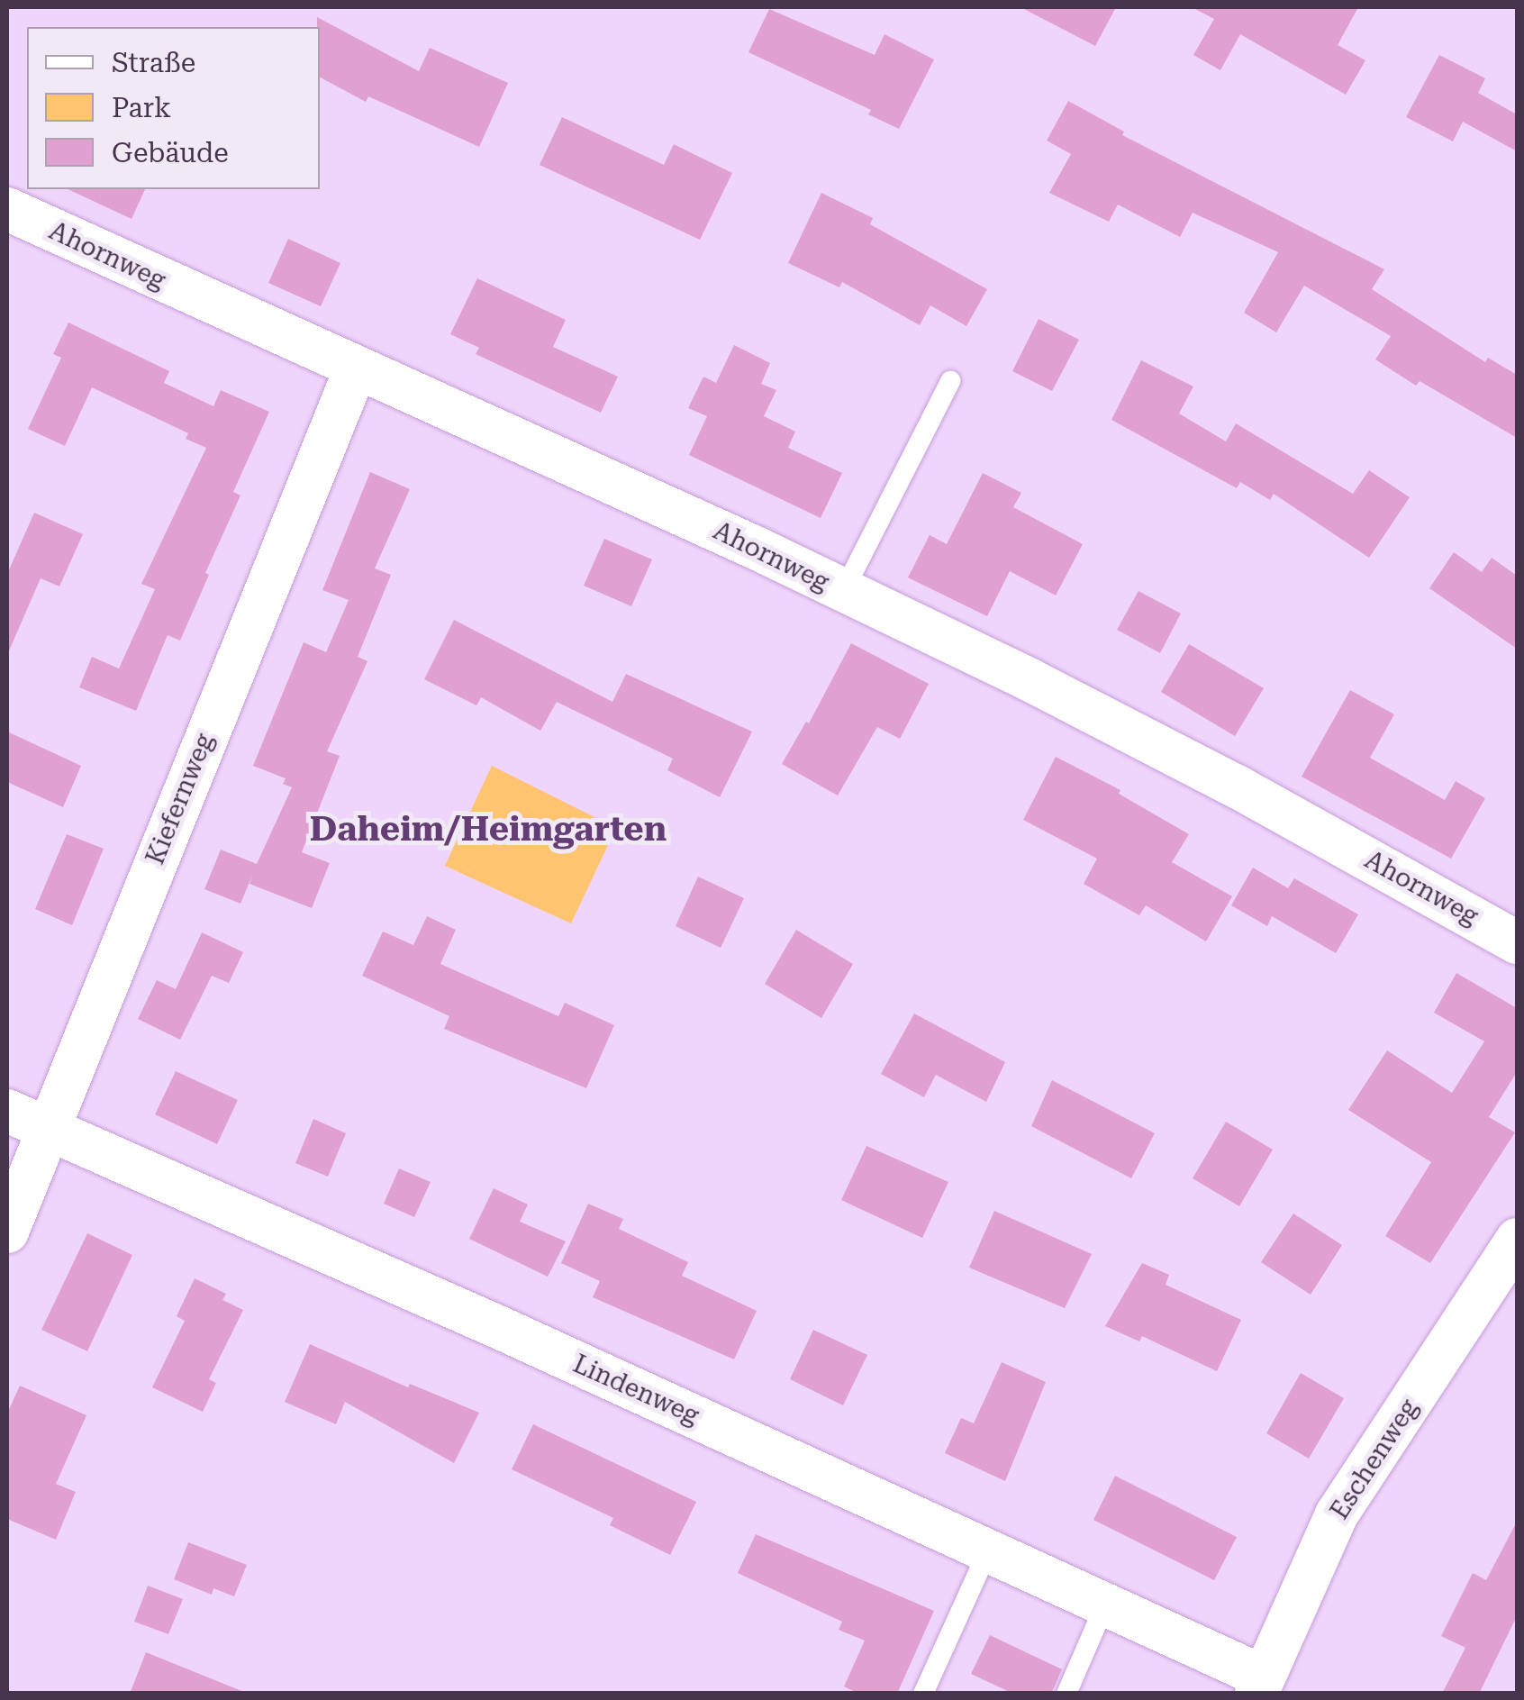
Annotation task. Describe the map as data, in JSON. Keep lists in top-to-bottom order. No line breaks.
{"streets":{"street":["Ahornweg","Kiefernweg","Lindenweg","Eschenweg"]},"crossings":[["Ahornweg","Kiefernweg"],["Kiefernweg","Lindenweg"],["Lindenweg","Eschenweg"]],"districts":["Daheim/Heimgarten"],"legend":["Straße","Park","Gebäude"]}
